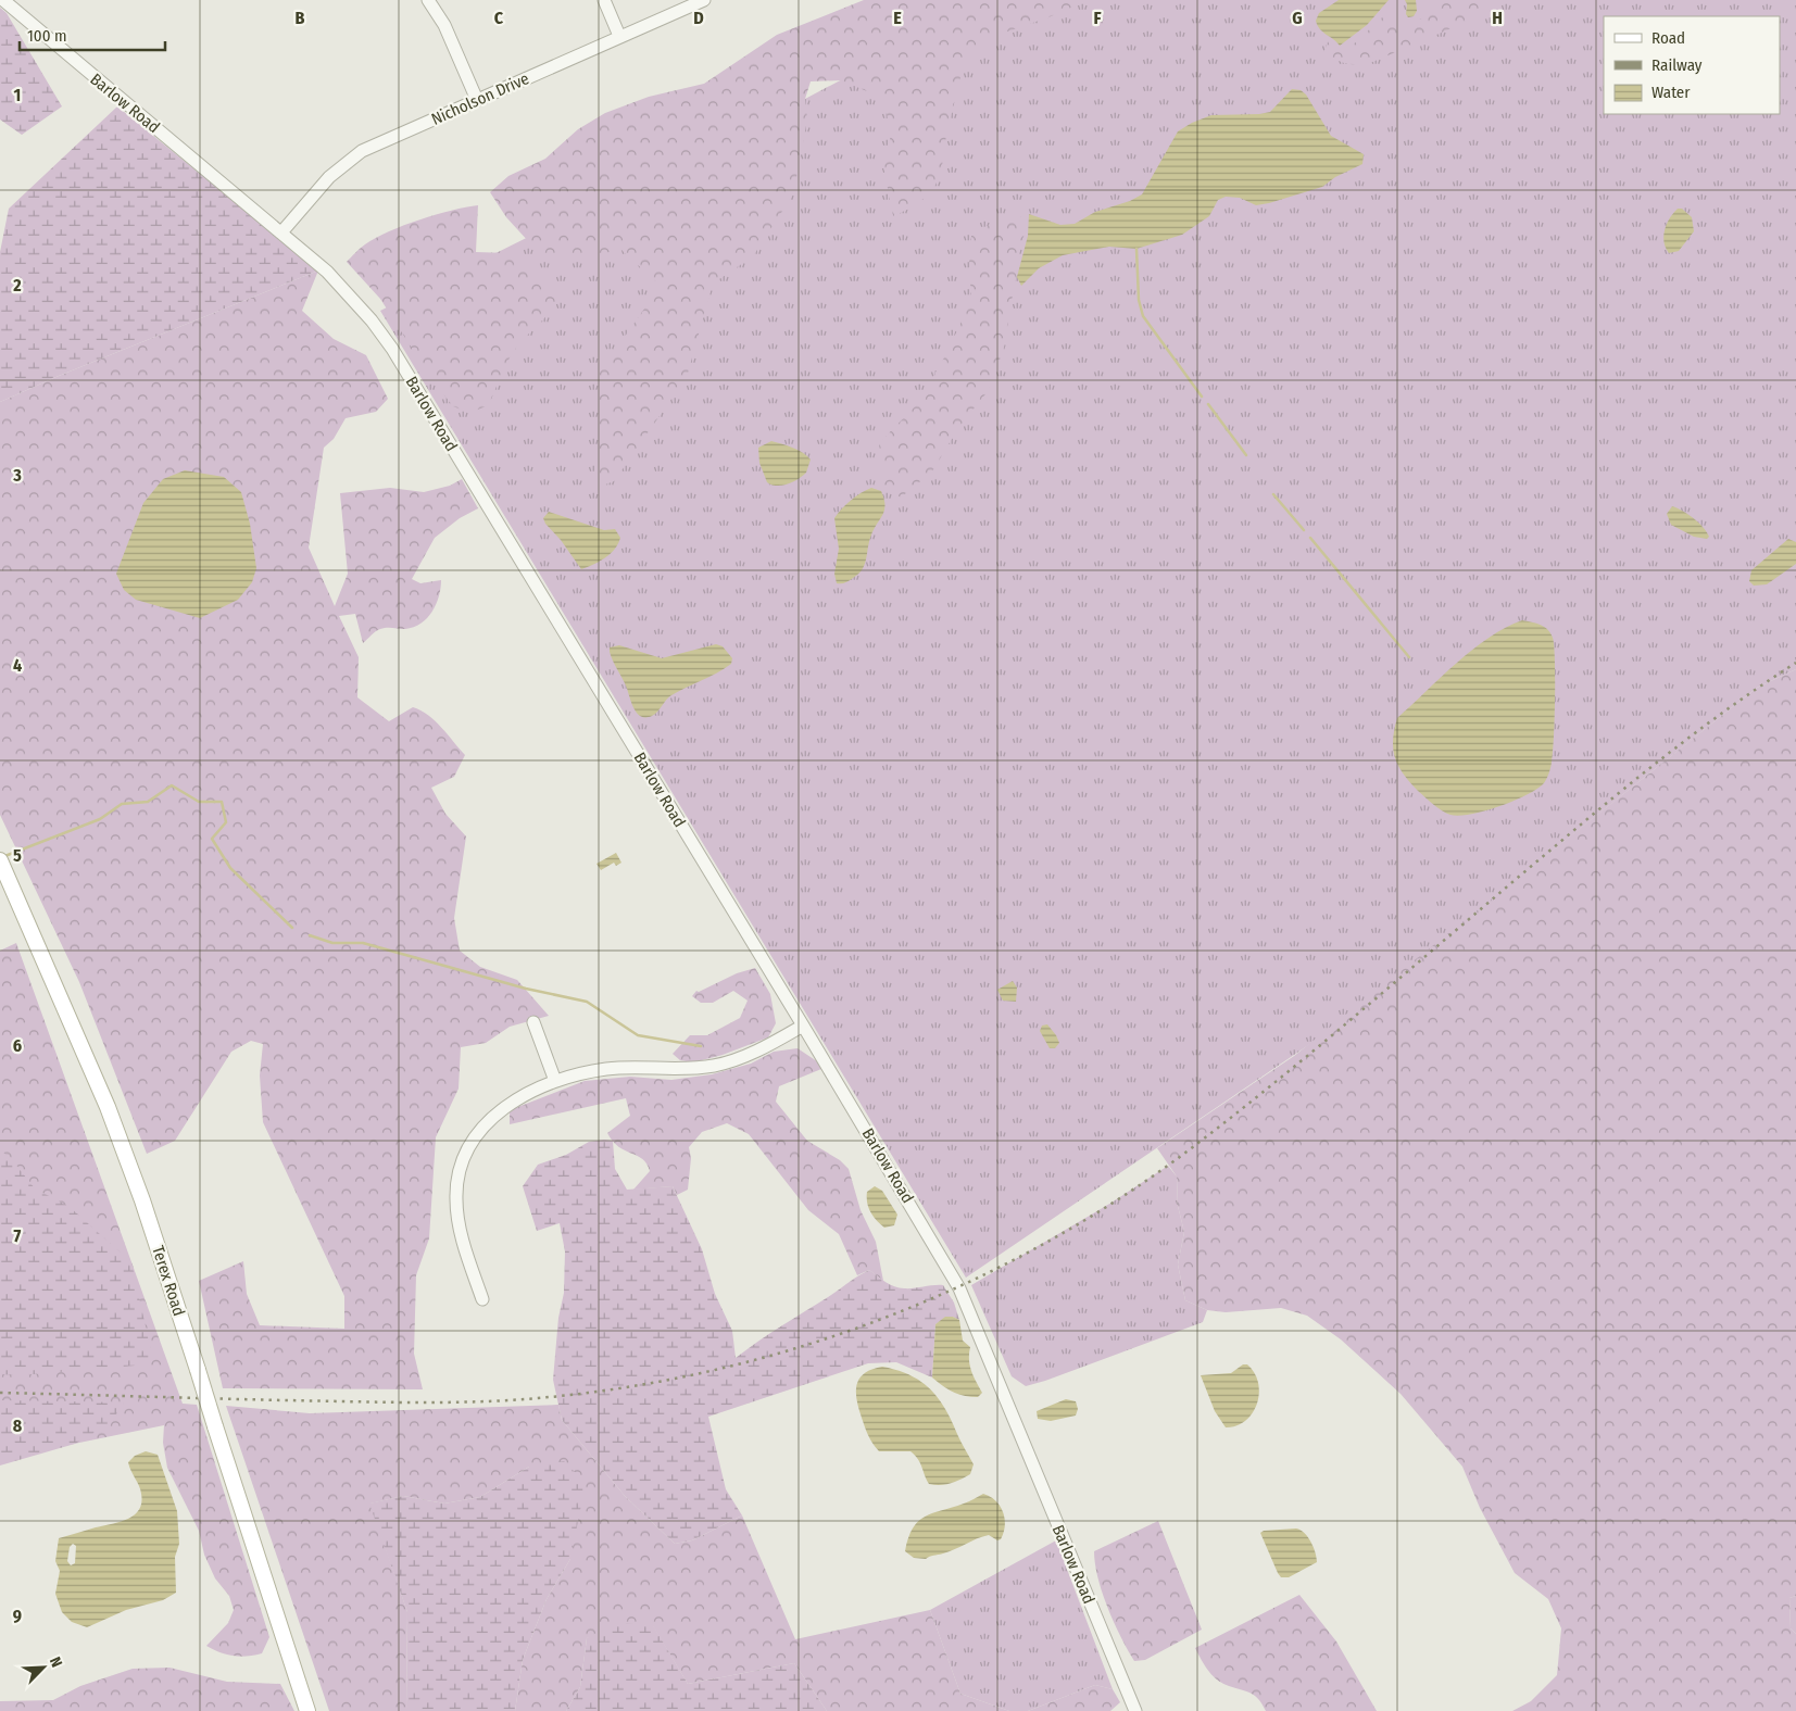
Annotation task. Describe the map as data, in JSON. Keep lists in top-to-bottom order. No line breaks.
{"streets":{"main road":["Terex Road"],"street":["Nicholson Drive","Barlow Road"]},"crossings":[["Nicholson Drive","Barlow Road"]],"legend":["Road","Railway","Water"],"scale_bar":"100 m","north":"top right","grid":{"columns":["B","C","D","E","F","G","H"],"rows":["1","2","3","4","5","6","7","8","9"]}}
